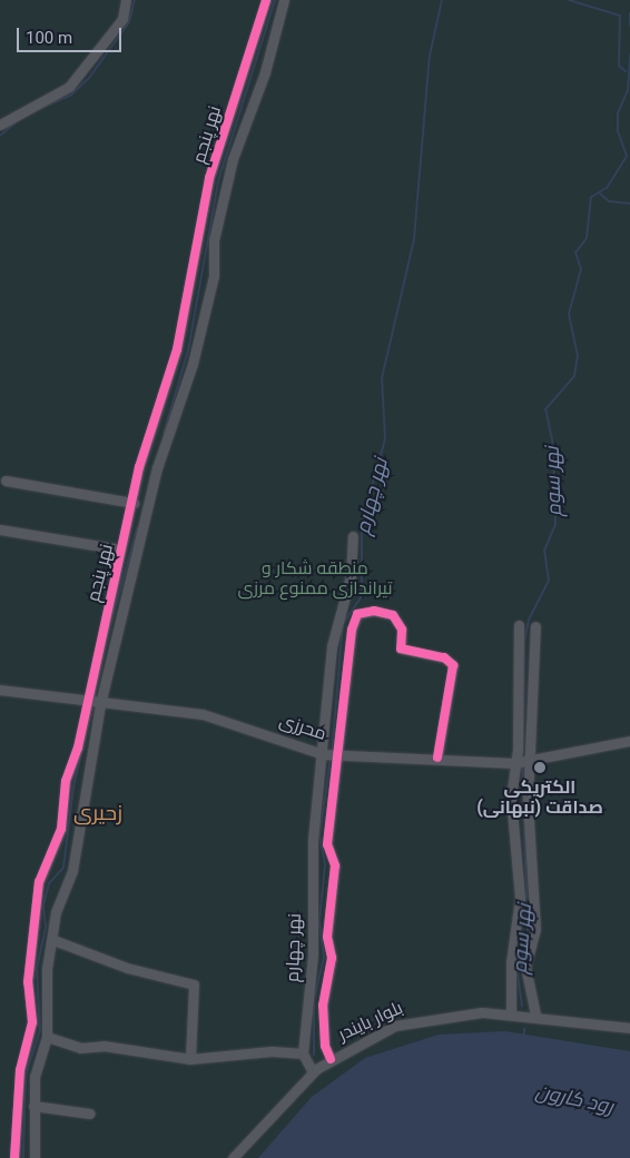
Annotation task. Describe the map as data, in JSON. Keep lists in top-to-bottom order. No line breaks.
{"streets":{"street":["نهر پنجم","محرزی","نهر چهارم","بلوار بایندر"]},"crossings":[["نهر پنجم","محرزی"],["محرزی","نهر چهارم"]],"districts":["زحیری"],"water":["نهر سوم","نهر چهارم","رود کارون"],"parks":["منطقه شکار و تیراندازی ممنوع مرزی"],"places":["الکتریکی صداقت (نبهانی)"],"scale_bar":"100 m"}
